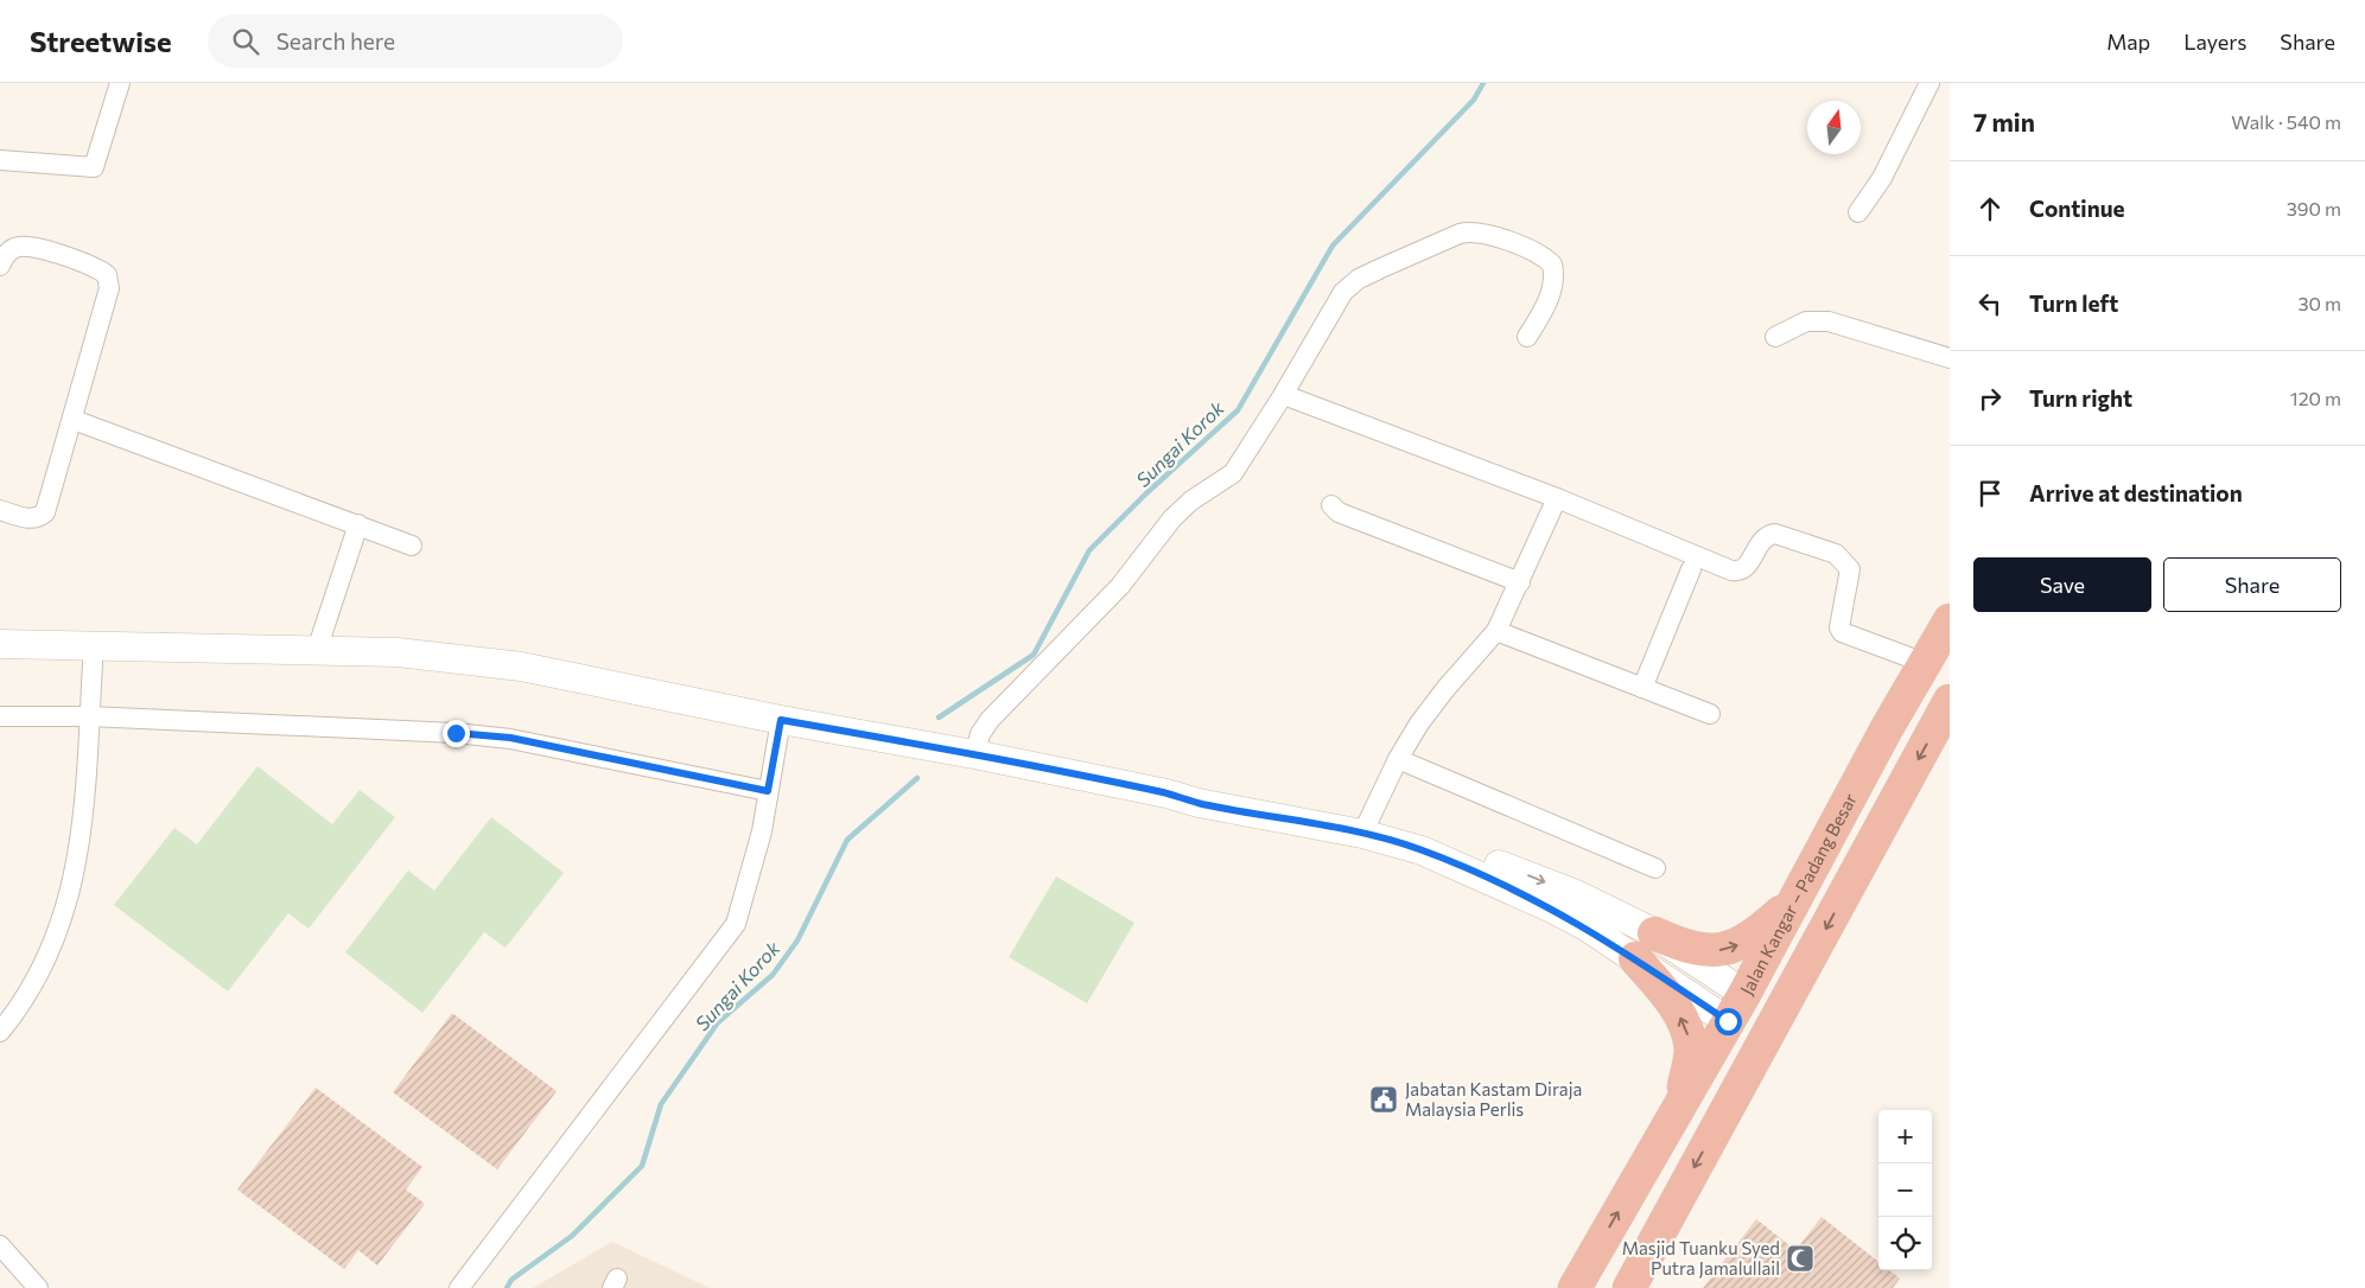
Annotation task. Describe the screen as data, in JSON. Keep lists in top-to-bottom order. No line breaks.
{"streets":{"highway":["Jalan Kangar – Padang Besar"]},"water":["Sungai Korok"],"places":{"public building":["Jabatan Kastam Diraja Malaysia Perlis"],"mosque":["Masjid Tuanku Syed Putra Jamalullail"]},"north":"top","page":{"header":"Streetwise","search":"Search here","nav":["Map","Layers","Share"],"heading":["7 min","Walk · 540 m"],"list":[["Continue","390 m"],["Turn left","30 m"],["Turn right","120 m"],"Arrive at destination"],"buttons":["Save","Share"],"map_buttons":["+","−"]}}
